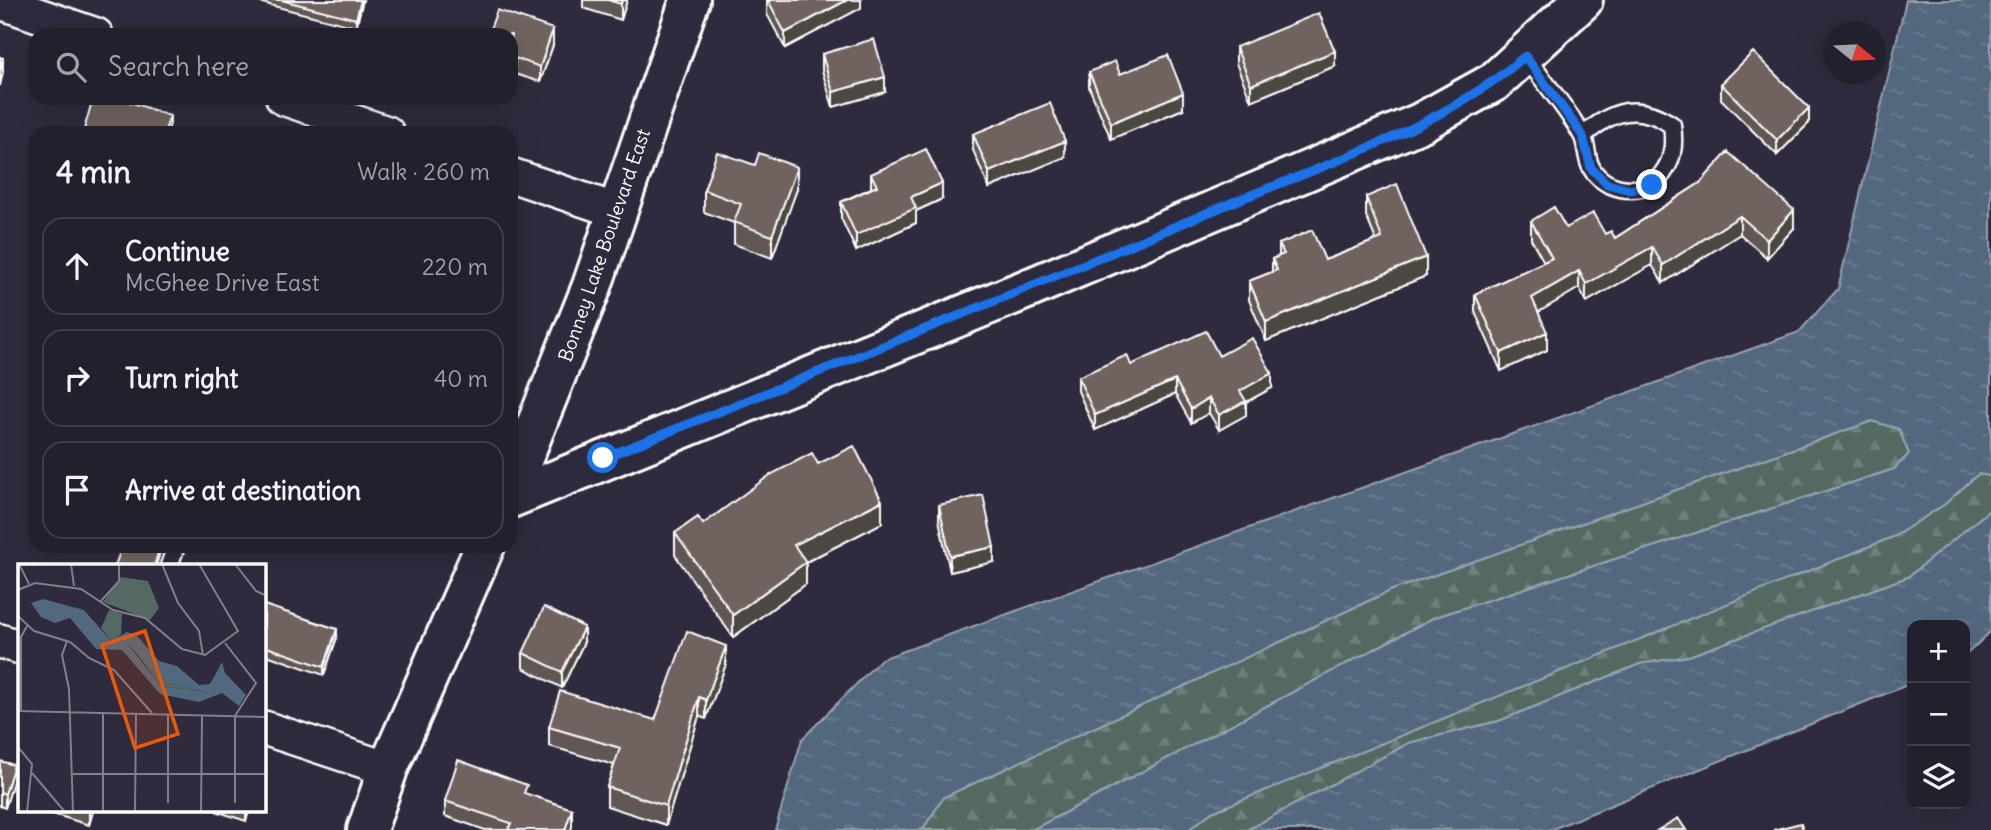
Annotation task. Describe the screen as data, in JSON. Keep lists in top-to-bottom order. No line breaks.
{"streets":{"street":["Bonney Lake Boulevard East"]},"north":"right","page":{"search":"Search here","heading":["4 min","Walk · 260 m"],"list":[["Continue","McGhee Drive East","220 m"],["Turn right","40 m"],"Arrive at destination"],"map_buttons":["+","−"]}}
